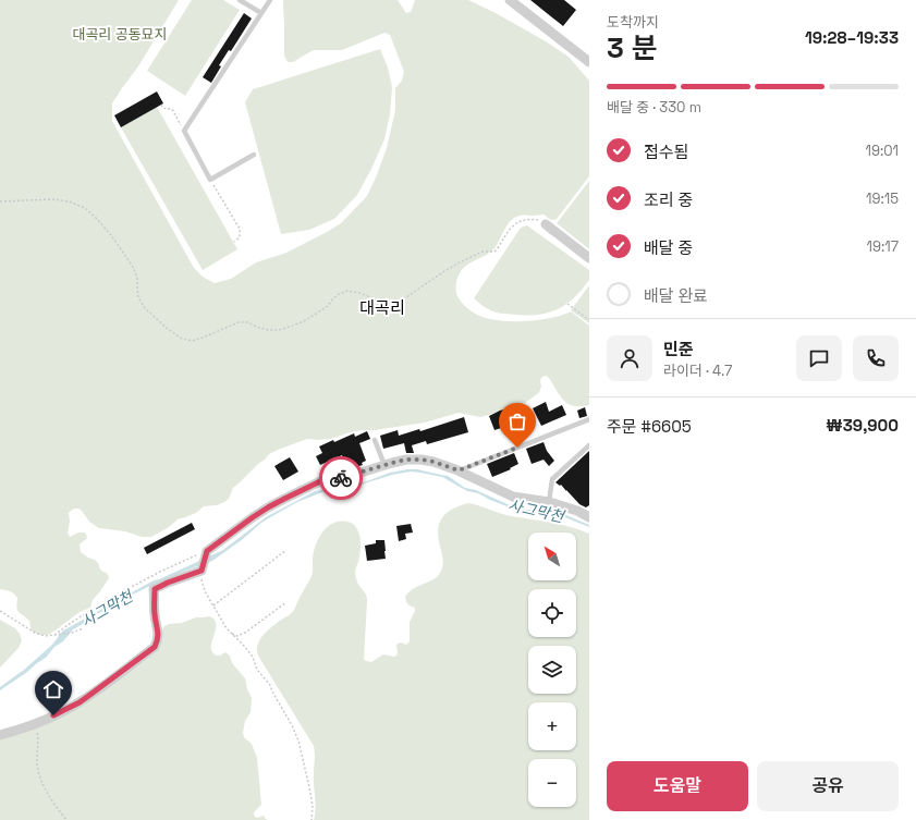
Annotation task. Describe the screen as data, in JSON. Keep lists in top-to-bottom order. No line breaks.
{"districts":["대곡리"],"water":["사그막천"],"parks":["대곡리 공동묘지"],"north":"top left","page":{"heading":["3 분","도착까지","19:28–19:33"],"panel":["민준","라이더 · 4.7","주문 #6605","₩39,900"],"bar":"배달 중 · 330 m","list":[["접수됨","19:01"],["조리 중","19:15"],["배달 중","19:17"],"배달 완료"],"map_buttons":["+","−"],"buttons":["도움말","공유"]}}
